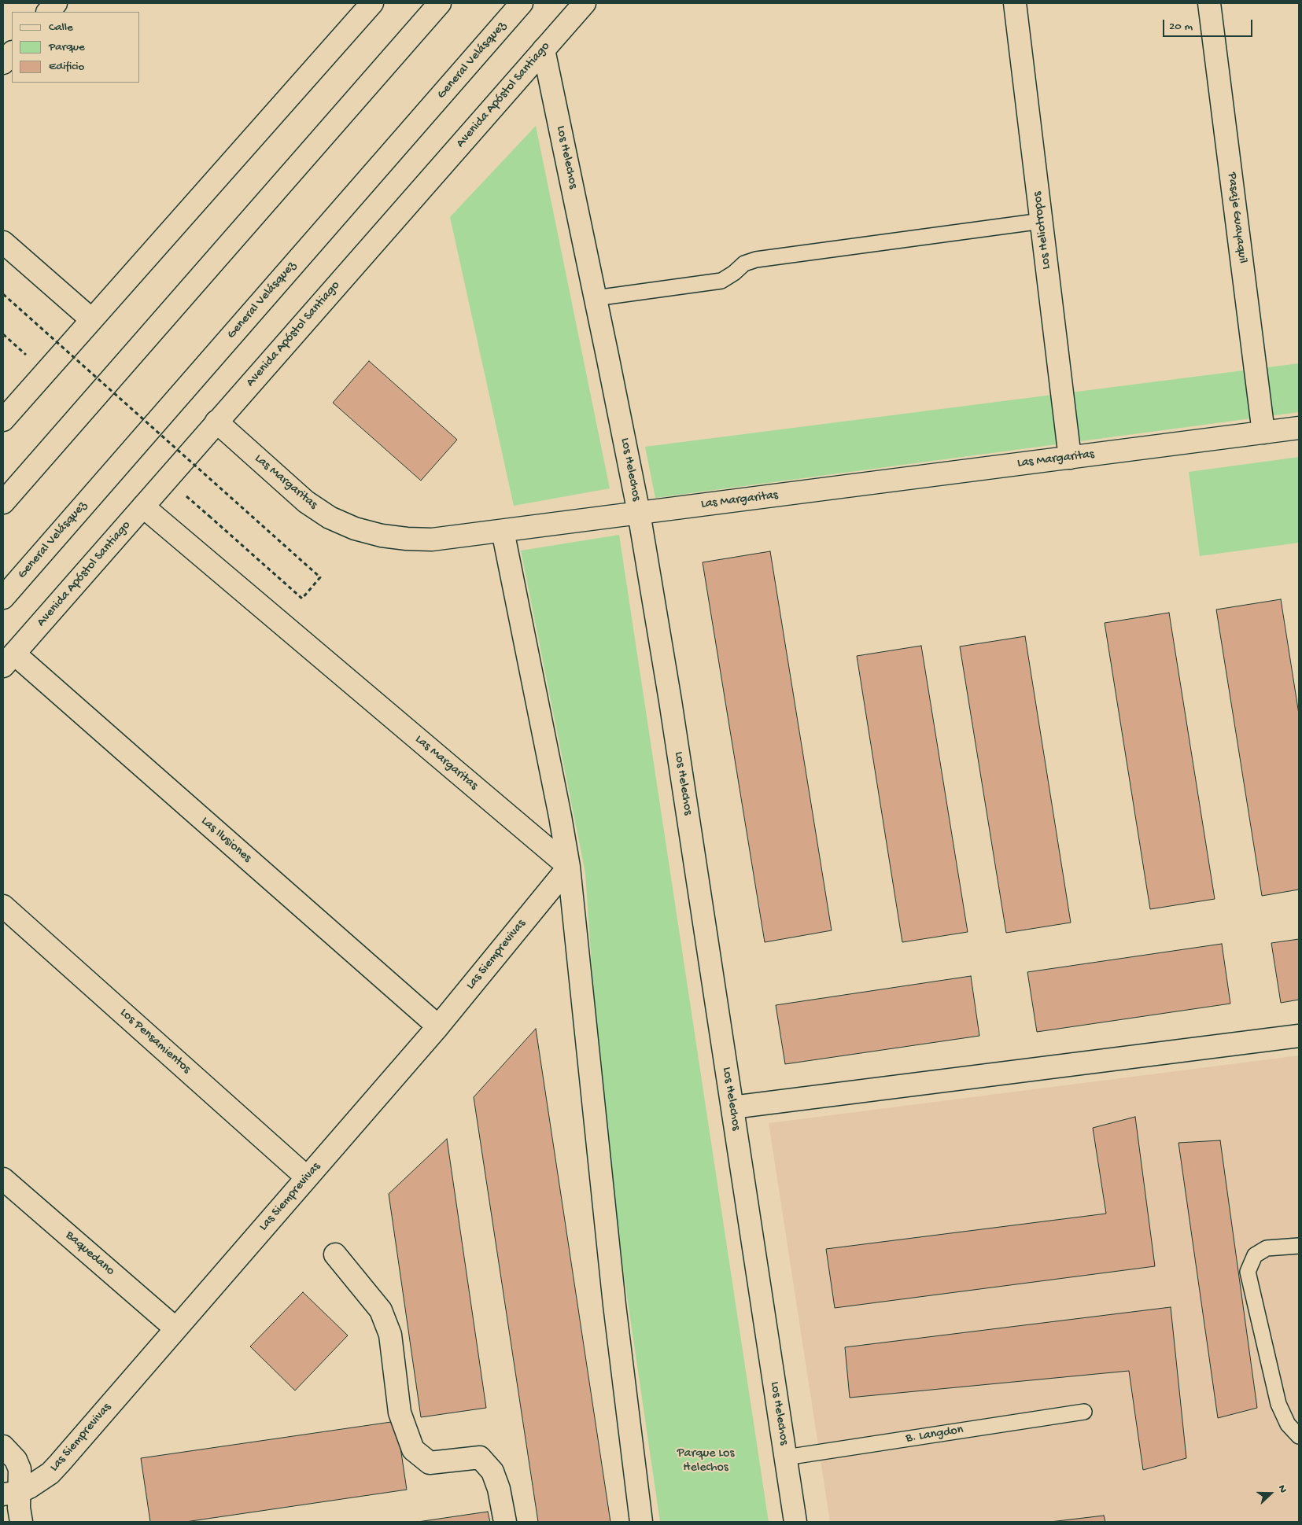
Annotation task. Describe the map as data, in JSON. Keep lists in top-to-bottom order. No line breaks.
{"streets":{"main road":["General Velásquez","Avenida Apóstol Santiago","Los Helechos","Pasaje Guayaquil","Los Heliotropos","Las Margaritas","Las Ilusiones","Las Siemprevivas","Los Pensamientos","Baquedano"],"lane":["B. Langdon"]},"crossings":[["Avenida Apóstol Santiago","Los Helechos"],["Avenida Apóstol Santiago","Las Margaritas"],["Avenida Apóstol Santiago","Las Ilusiones"],["Los Helechos","Las Margaritas"],["Los Helechos","B. Langdon"],["Pasaje Guayaquil","Las Margaritas"],["Los Heliotropos","Las Margaritas"],["Las Margaritas","Las Siemprevivas"],["Las Ilusiones","Las Siemprevivas"],["Las Siemprevivas","Los Pensamientos"],["Las Siemprevivas","Baquedano"]],"parks":["Parque Los Helechos"],"legend":["Calle","Parque","Edificio"],"scale_bar":"20 m","north":"right"}
